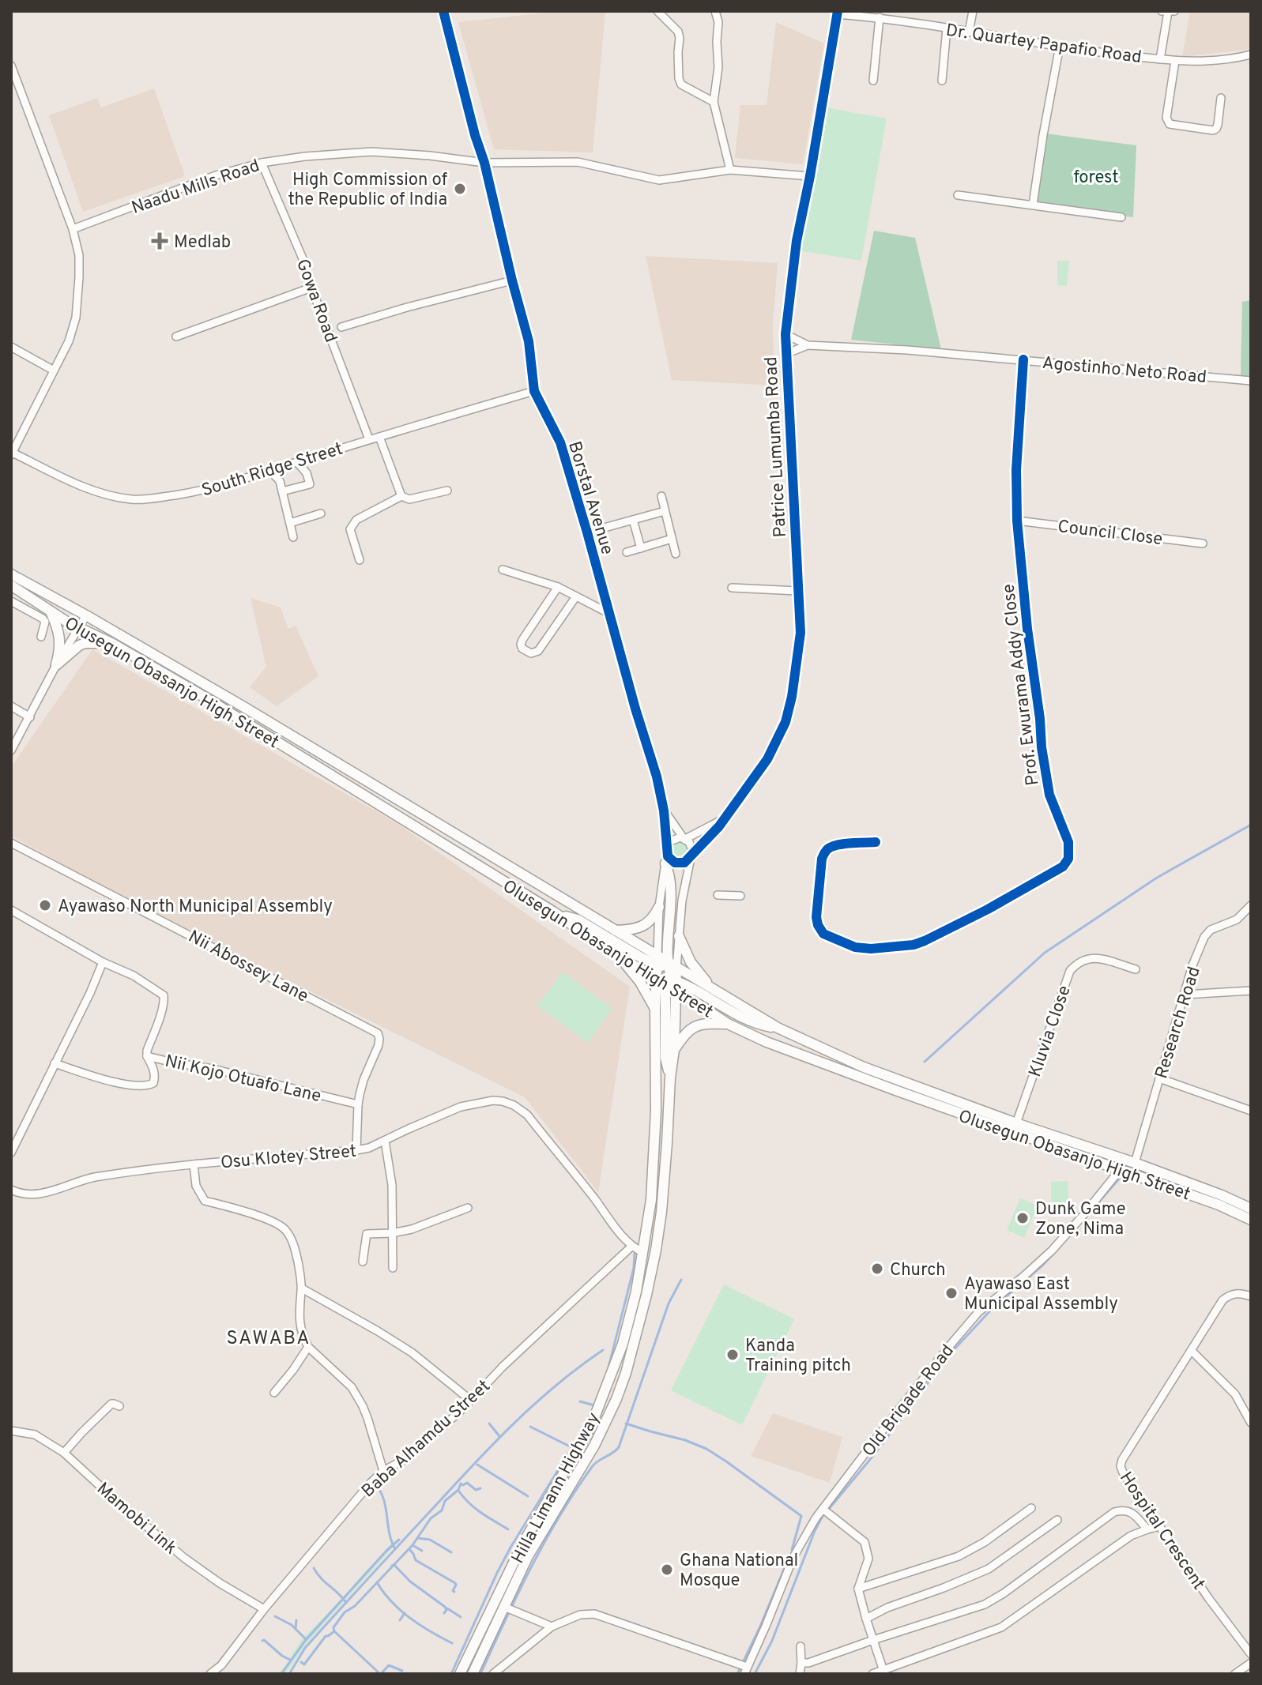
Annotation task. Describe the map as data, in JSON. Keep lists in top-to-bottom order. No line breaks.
{"streets":{"main road":["Olusegun Obasanjo High Street","Hilla Limann Highway"],"street":["Dr. Quartey Papafio Road","Naadu Mills Road","Gowa Road","Agostinho Neto Road","Patrice Lumumba Road","South Ridge Street","Borstal Avenue","Council Close","Prof. Ewurama Addy Close","Nii Abossey Lane","Research Road","Kluvia Close","Nii Kojo Otuafo Lane","Osu Klotey Street","Old Brigade Road","Baba Alhamdu Street","Mamobi Link","Hospital Crescent"]},"crossings":[["Dr. Quartey Papafio Road","Patrice Lumumba Road"],["Naadu Mills Road","Gowa Road"],["Naadu Mills Road","Patrice Lumumba Road"],["Naadu Mills Road","Borstal Avenue"],["Gowa Road","South Ridge Street"],["Agostinho Neto Road","Patrice Lumumba Road"],["Agostinho Neto Road","Prof. Ewurama Addy Close"],["Patrice Lumumba Road","Borstal Avenue"],["South Ridge Street","Borstal Avenue"],["Council Close","Prof. Ewurama Addy Close"],["Olusegun Obasanjo High Street","Research Road"],["Olusegun Obasanjo High Street","Kluvia Close"],["Olusegun Obasanjo High Street","Old Brigade Road"],["Olusegun Obasanjo High Street","Hilla Limann Highway"],["Nii Abossey Lane","Nii Kojo Otuafo Lane"],["Nii Abossey Lane","Osu Klotey Street"],["Osu Klotey Street","Baba Alhamdu Street"],["Osu Klotey Street","Hilla Limann Highway"],["Baba Alhamdu Street","Mamobi Link"]],"districts":["SAWABA"],"parks":["forest"],"places":{"other":["High Commission of the Republic of India","Ayawaso North Municipal Assembly","Dunk Game Zone, Nima","Church","Ayawaso East Municipal Assembly","Kanda Training pitch","Ghana National Mosque"],"health":["Medlab"]}}
